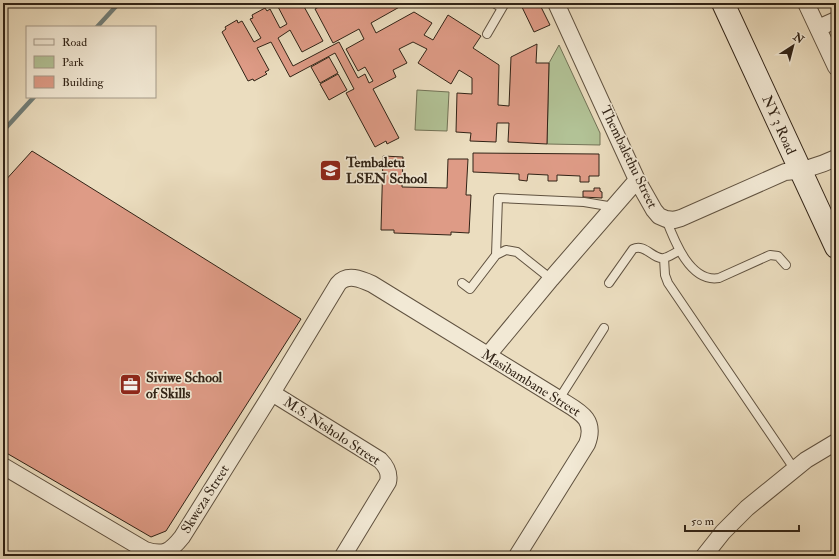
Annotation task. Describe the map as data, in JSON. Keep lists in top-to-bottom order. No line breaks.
{"streets":{"street":["NY 3 Road","Thembalethu Street","Masibambane Street","M.S. Ntsholo Street","Skweza Street"]},"crossings":[["NY 3 Road","Thembalethu Street"],["Masibambane Street","Skweza Street"],["M.S. Ntsholo Street","Skweza Street"]],"places":{"school or university":["Tembaletu LSEN School"],"office":["Siviwe School of Skills"]},"legend":["Road","Park","Building"],"scale_bar":"50 m","north":"top right"}
